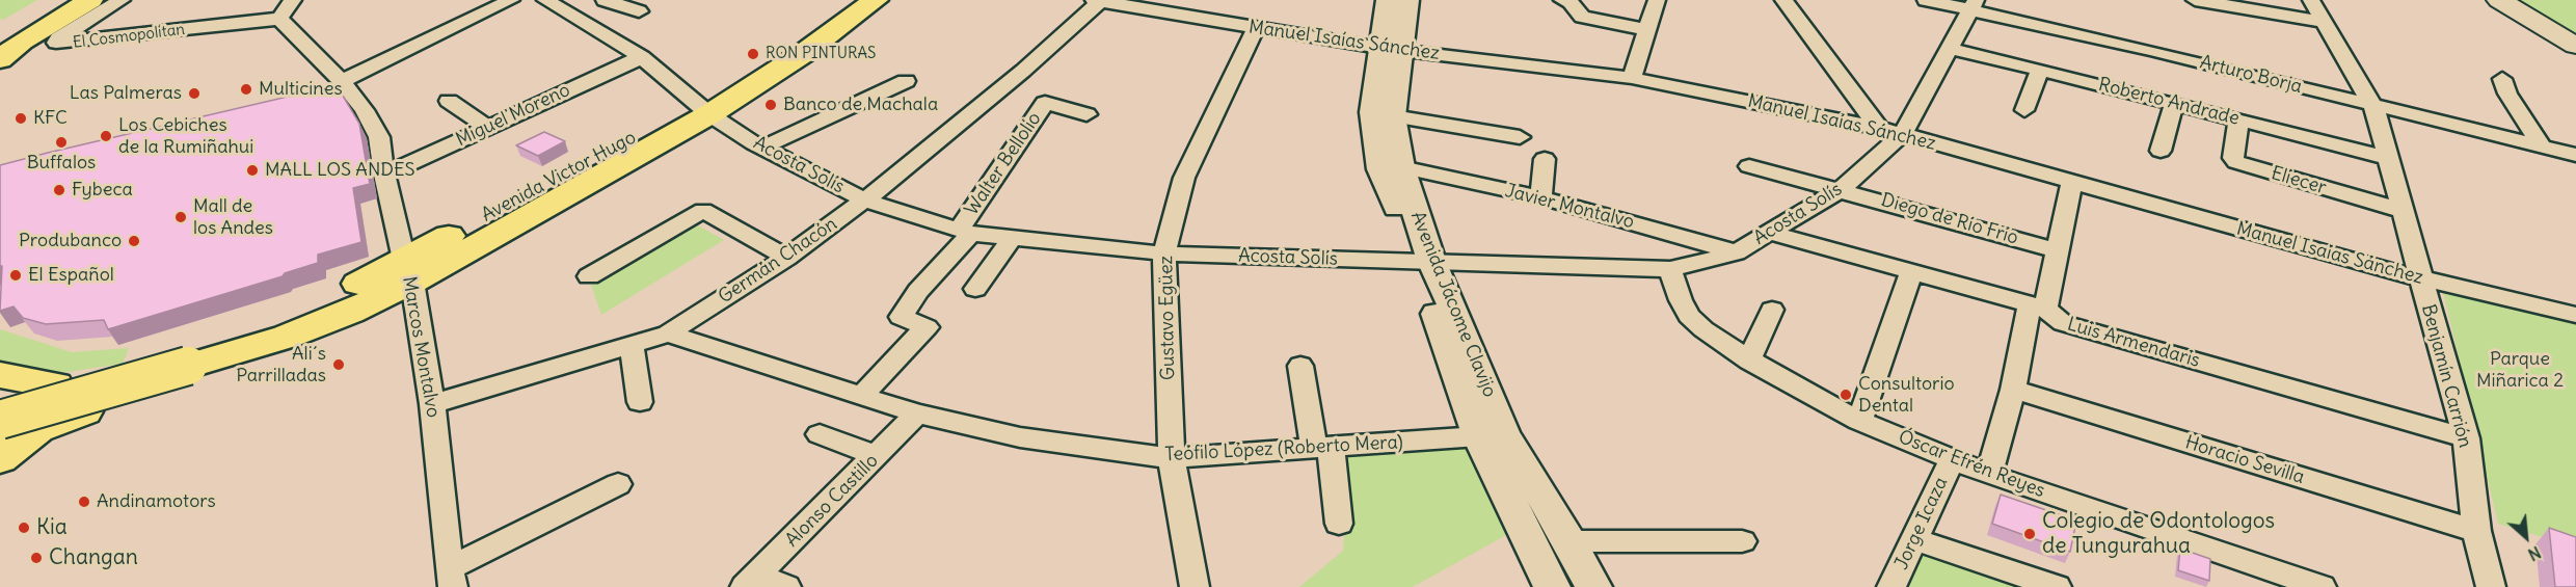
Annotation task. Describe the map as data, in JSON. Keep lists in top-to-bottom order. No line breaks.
{"streets":{"main road":["Avenida Victor Hugo"],"street":["El Cosmopolitan","Manuel Isaías Sánchez","Arturo Borja","Roberto Andrade","Miguel Moreno","Walter Bellolio","Acosta Solís","Eliecer","Javier Montalvo","Diego de Río Frío","Germán Chacón","Avenida Jácome Clavijo","Gustavo Egüez","Luis Armendaris","Marcos Montalvo","Benjamín Carrión","Teófilo López (Roberto Mera)","Horacio Sevilla","Óscar Efrén Reyes","Alonso Castillo","Jorge Icaza"]},"crossings":[["El Cosmopolitan","Marcos Montalvo"],["Manuel Isaías Sánchez","Acosta Solís"],["Manuel Isaías Sánchez","Germán Chacón"],["Manuel Isaías Sánchez","Avenida Jácome Clavijo"],["Manuel Isaías Sánchez","Gustavo Egüez"],["Manuel Isaías Sánchez","Benjamín Carrión"],["Arturo Borja","Acosta Solís"],["Arturo Borja","Benjamín Carrión"],["Roberto Andrade","Acosta Solís"],["Roberto Andrade","Eliecer"],["Roberto Andrade","Benjamín Carrión"],["Miguel Moreno","Acosta Solís"],["Miguel Moreno","Marcos Montalvo"],["Walter Bellolio","Acosta Solís"],["Walter Bellolio","Teófilo López (Roberto Mera)"],["Acosta Solís","Avenida Victor Hugo"],["Acosta Solís","Javier Montalvo"],["Acosta Solís","Diego de Río Frío"],["Acosta Solís","Germán Chacón"],["Acosta Solís","Avenida Jácome Clavijo"],["Acosta Solís","Gustavo Egüez"],["Acosta Solís","Luis Armendaris"],["Acosta Solís","Óscar Efrén Reyes"],["Avenida Victor Hugo","Marcos Montalvo"],["Eliecer","Benjamín Carrión"],["Javier Montalvo","Avenida Jácome Clavijo"],["Germán Chacón","Marcos Montalvo"],["Germán Chacón","Teófilo López (Roberto Mera)"],["Avenida Jácome Clavijo","Teófilo López (Roberto Mera)"],["Gustavo Egüez","Teófilo López (Roberto Mera)"],["Luis Armendaris","Benjamín Carrión"],["Benjamín Carrión","Horacio Sevilla"],["Teófilo López (Roberto Mera)","Alonso Castillo"],["Óscar Efrén Reyes","Jorge Icaza"]],"parks":["Parque Miñarica 2"],"places":["RON PINTURAS","Multicines","Las Palmeras","Banco de Machala","KFC","Los Cebiches de la Rumiñahui","Buffalos","MALL LOS ANDES","Fybeca","Mall de los Andes","Produbanco","El Español","Ali´s Parrilladas","Consultorio Dental","Andinamotors","Kia","Colegio de Odontologos de Tungurahua","Changan"],"north":"bottom right"}
